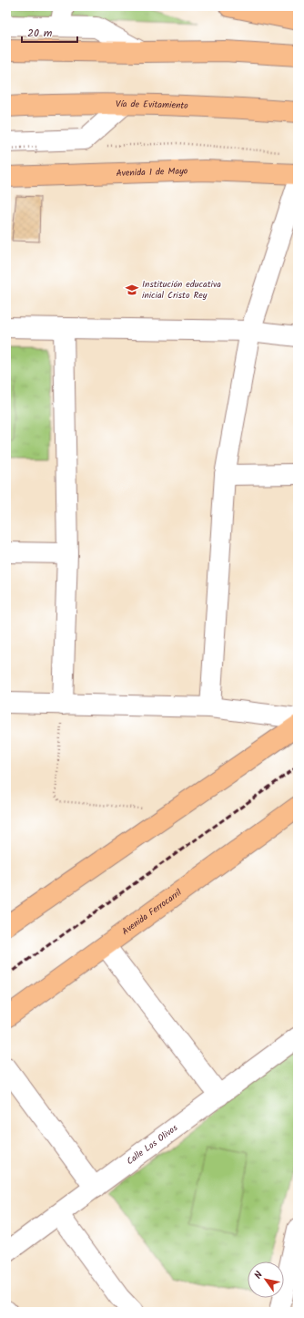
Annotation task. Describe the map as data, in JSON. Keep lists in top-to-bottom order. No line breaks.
{"streets":{"main road":["Vía de Evitamiento","Avenida 1 de Mayo","Avenida Ferrocarril"],"street":["Calle Los Olivos"]},"places":{"school or university":["Institución educativa inicial Cristo Rey"]},"scale_bar":"20 m","north":"top left"}
